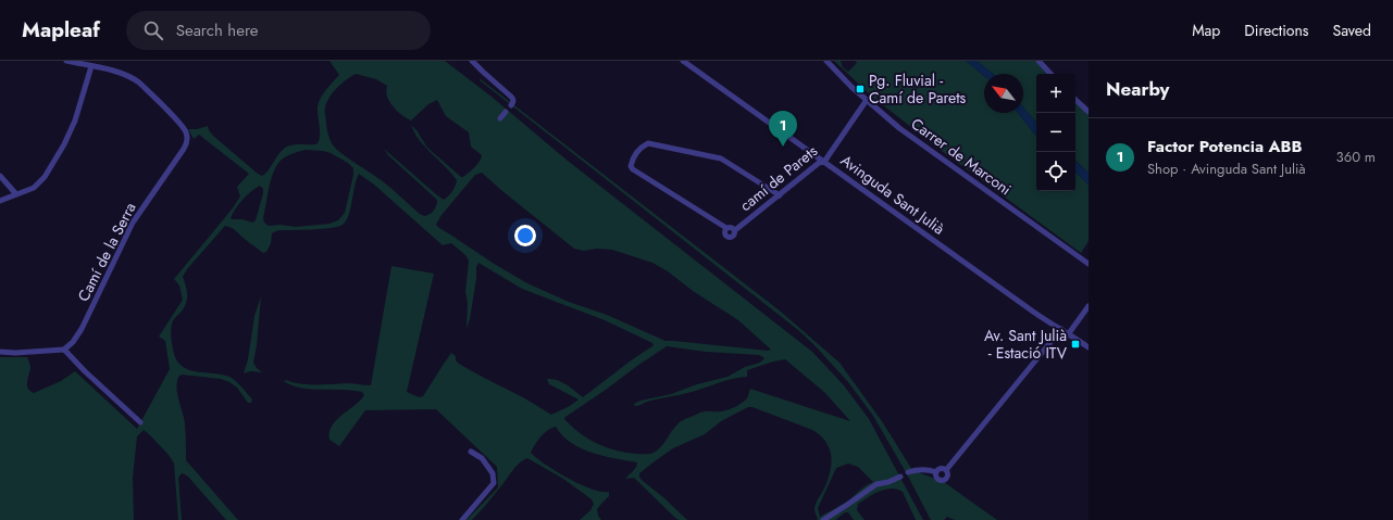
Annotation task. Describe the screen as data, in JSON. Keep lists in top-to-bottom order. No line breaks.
{"streets":{"street":["Carrer de Marconi","camí de Parets","Avinguda Sant Julià","Camí de la Serra"]},"crossings":[["Carrer de Marconi","camí de Parets"],["camí de Parets","Avinguda Sant Julià"]],"places":{"transit":["Pg. Fluvial - Camí de Parets","Av. Sant Julià - Estació ITV"]},"north":"top left","page":{"header":"Mapleaf","search":"Search here","nav":["Map","Directions","Saved"],"heading":"Nearby","map_buttons":["+","−"],"pins":"1","list":[{"mark":"1","name":"Factor Potencia ABB","note":"Shop · Avinguda Sant Julià","value":"360 m"}]}}
